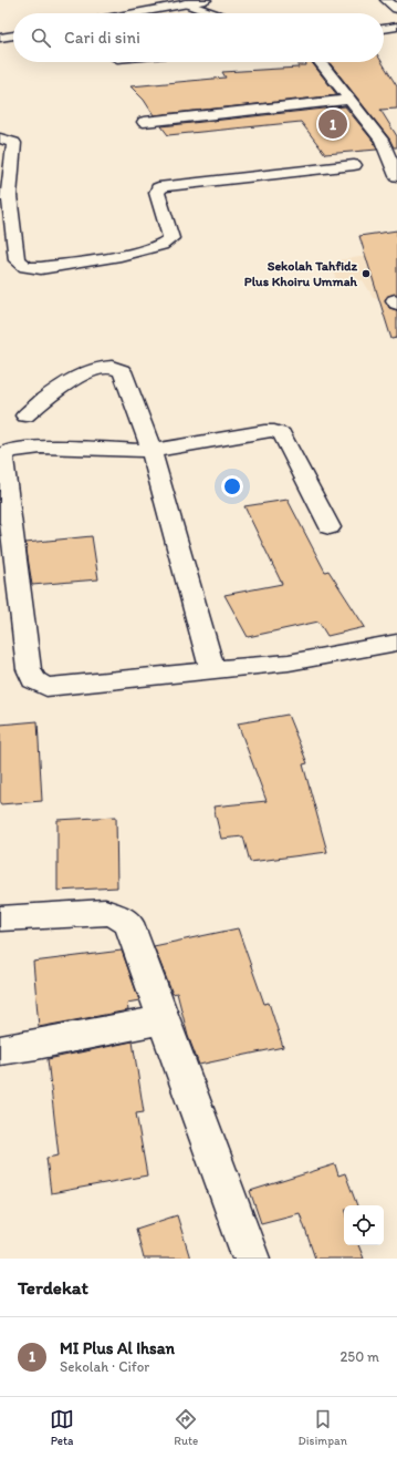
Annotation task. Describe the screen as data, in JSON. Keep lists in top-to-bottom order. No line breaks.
{"places":["Sekolah Tahfidz Plus Khoiru Ummah"],"page":{"search":"Cari di sini","pins":"1","heading":"Terdekat","list":[{"mark":"1","name":"MI Plus Al Ihsan","note":"Sekolah · Cifor","value":"250 m"}],"nav":["Peta","Rute","Disimpan"]}}
